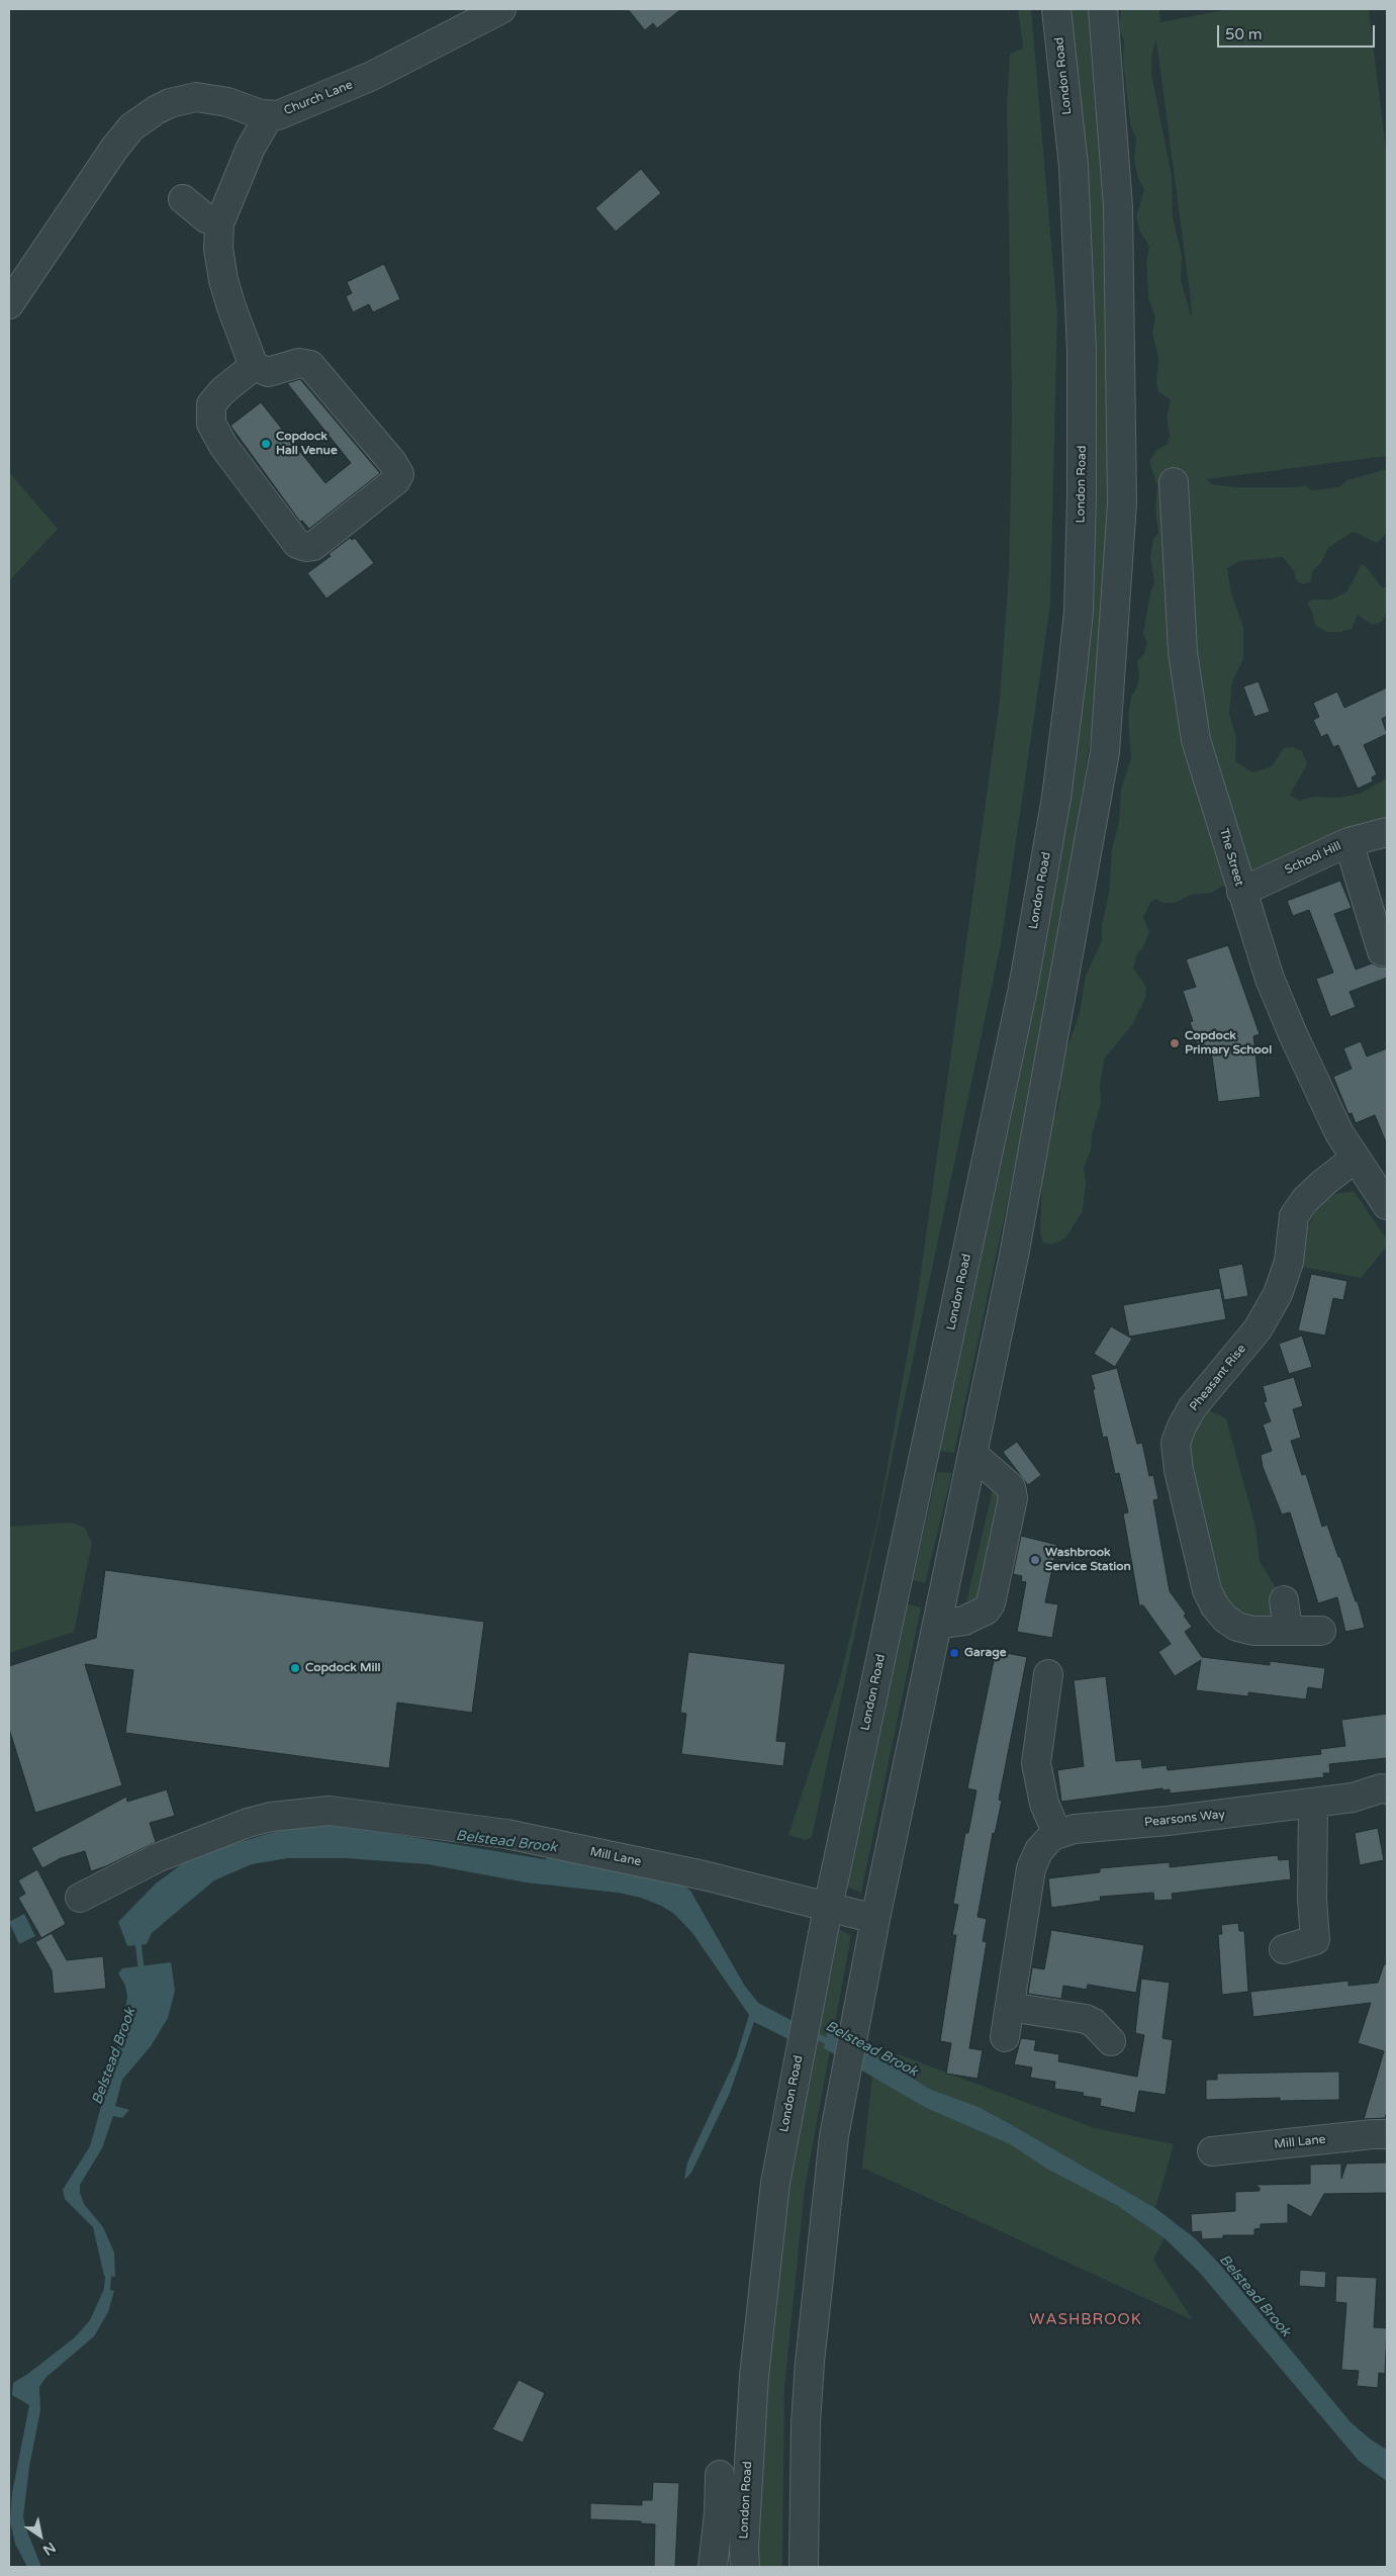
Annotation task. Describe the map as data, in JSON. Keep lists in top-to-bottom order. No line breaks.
{"streets":{"street":["London Road","Church Lane","The Street","School Hill","Pheasant Rise","Pearsons Way","Mill Lane"]},"crossings":[["London Road","Mill Lane"],["The Street","School Hill"],["The Street","Pheasant Rise"]],"districts":["WASHBROOK"],"water":["Belstead Brook"],"places":["Copdock Hall Venue","Copdock Primary School","Washbrook Service Station","Garage","Copdock Mill"],"scale_bar":"50 m","north":"bottom right"}
